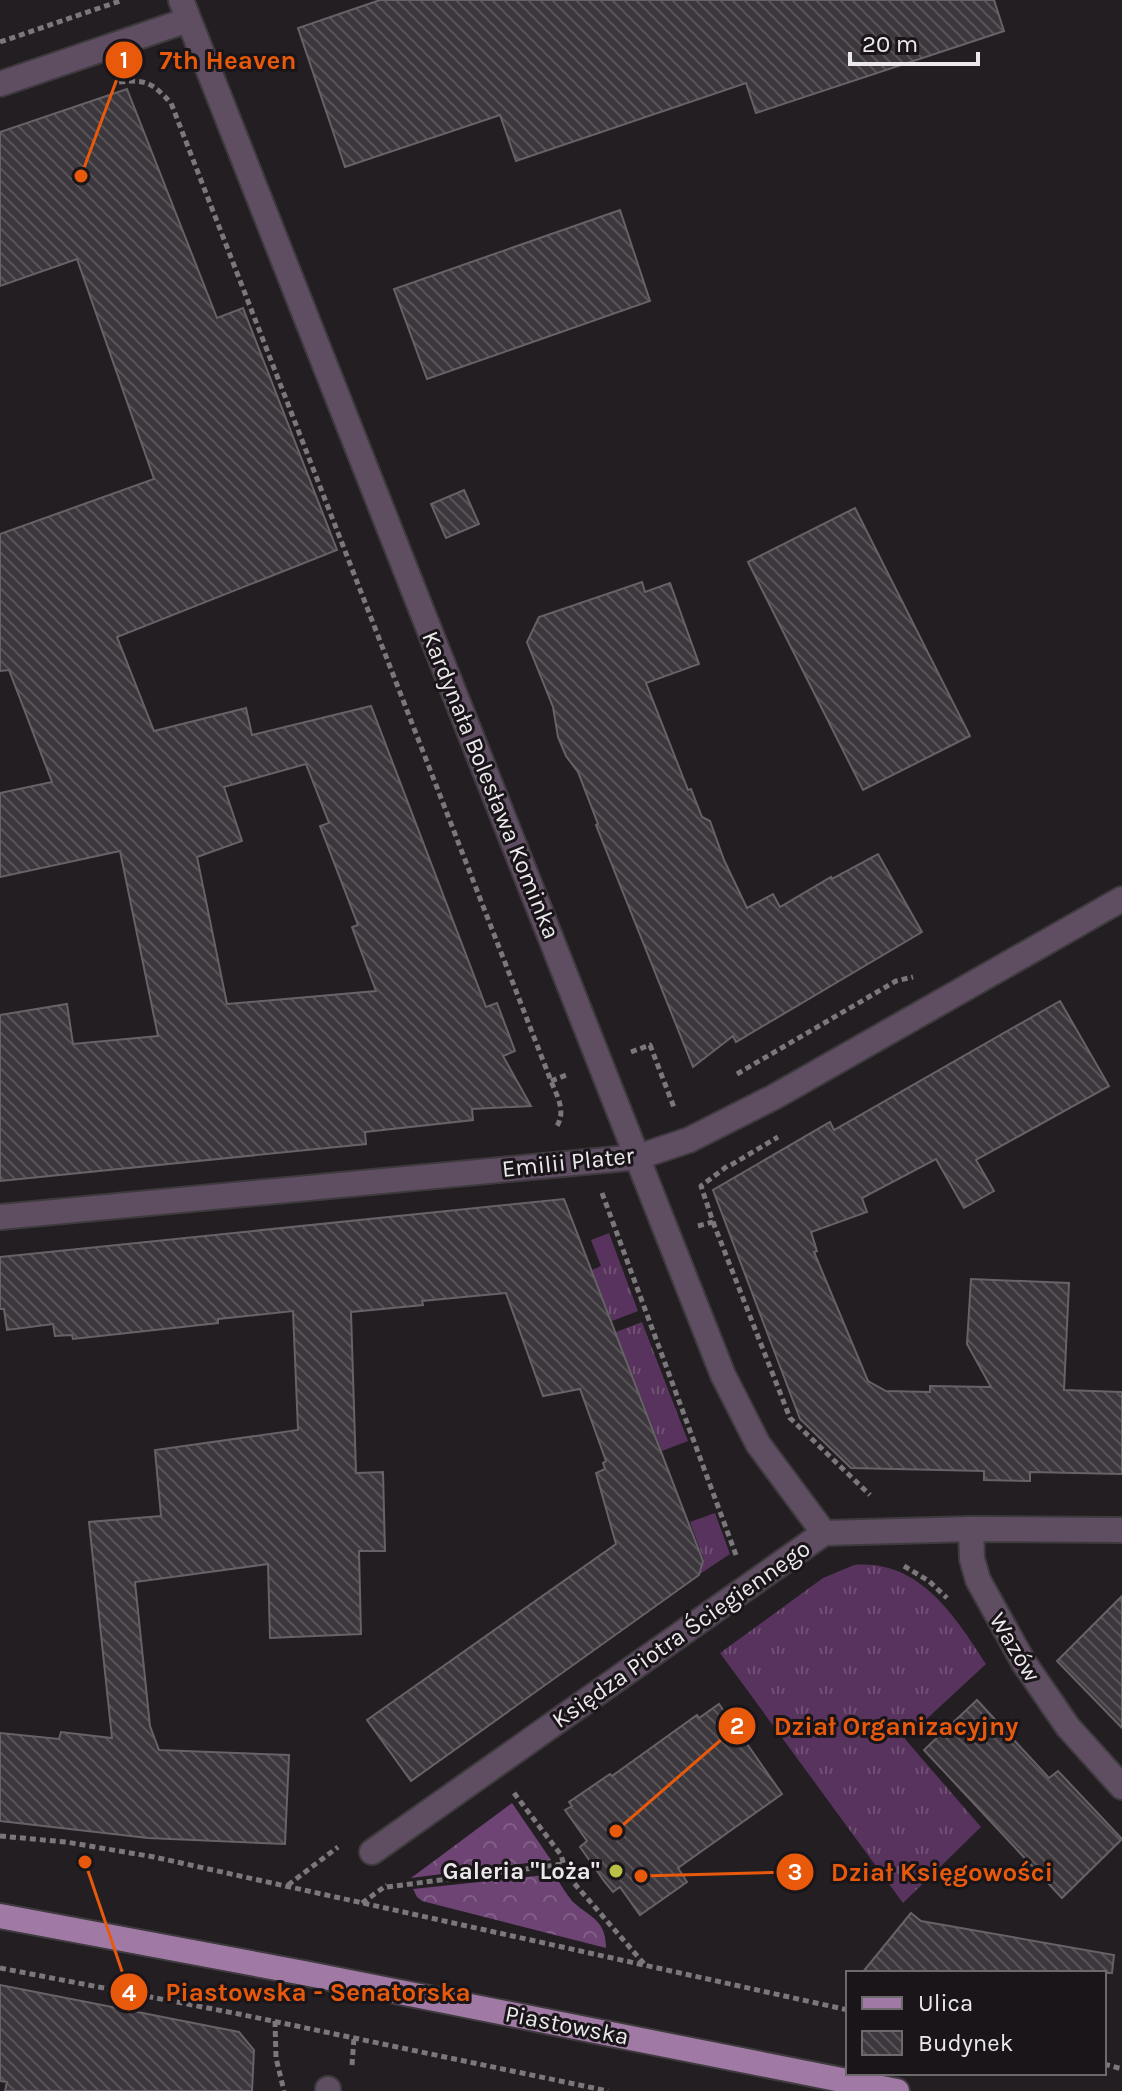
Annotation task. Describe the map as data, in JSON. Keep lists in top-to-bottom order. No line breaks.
{"streets":{"main road":["Piastowska"],"street":["Kardynała Bolesława Kominka","Emilii Plater","Księdza Piotra Ściegiennego","Wazów"]},"crossings":[["Kardynała Bolesława Kominka","Emilii Plater"],["Kardynała Bolesława Kominka","Księdza Piotra Ściegiennego"],["Księdza Piotra Ściegiennego","Wazów"]],"places":["7th Heaven","Dział Organizacyjny","Piastowska - Senatorska","Galeria \"Loża\"","Dział Księgowości"],"legend":["Ulica","Budynek"],"scale_bar":"20 m"}
